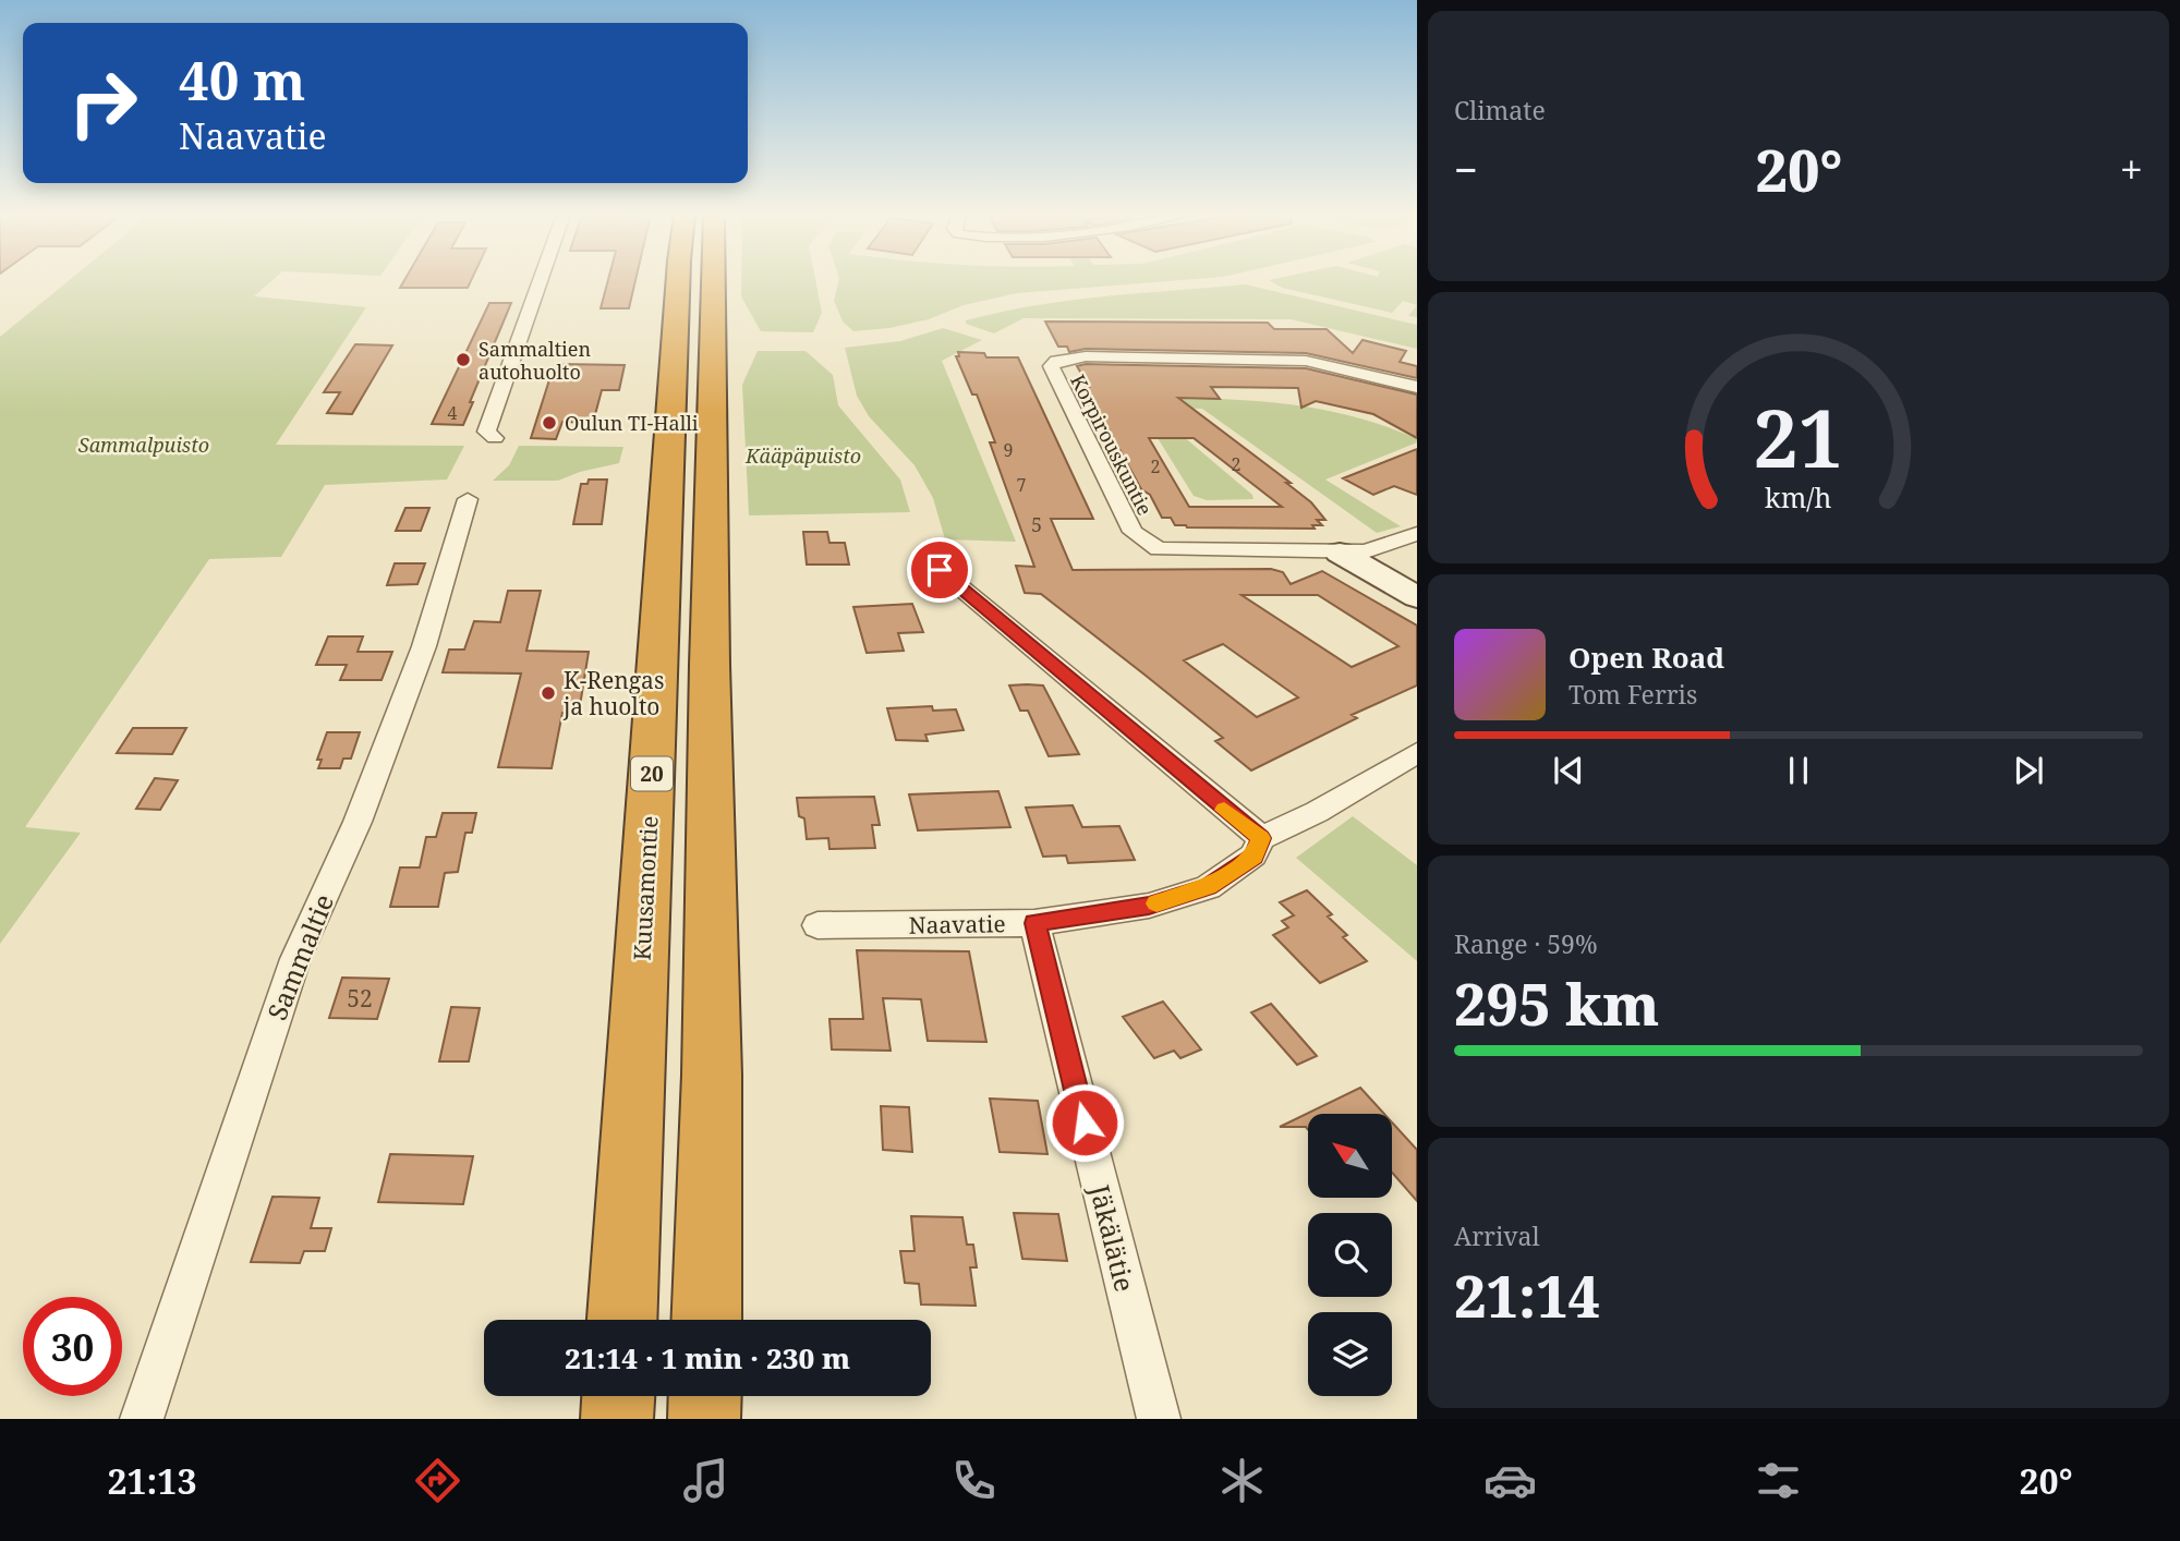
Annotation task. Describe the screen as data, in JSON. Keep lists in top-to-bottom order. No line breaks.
{"streets":{"highway":["20","Kuusamontie"],"street":["Korpirouskuntie","Naavatie","Sammaltie","Jäkälätie"]},"crossings":[["Naavatie","Jäkälätie"]],"parks":["Sammalpuisto","Kääpäpuisto"],"places":["Sammaltien autohuolto","Oulun TI-Halli","K-Rengas ja huolto"],"house_numbers":["4","9","2","2","7","5","52"],"north":"top left","page":{"tile":["Climate",["Range · 59%","295 km"],["Arrival","21:14"]],"turn":["40 m","Naavatie"],"heat":["−","20°","+"],"song":["Open Road","Tom Ferris"],"limit":"30","trip":"21:14 · 1 min · 230 m","tabs":["21:13","20°"],"gauge":["21","km/h"]}}
